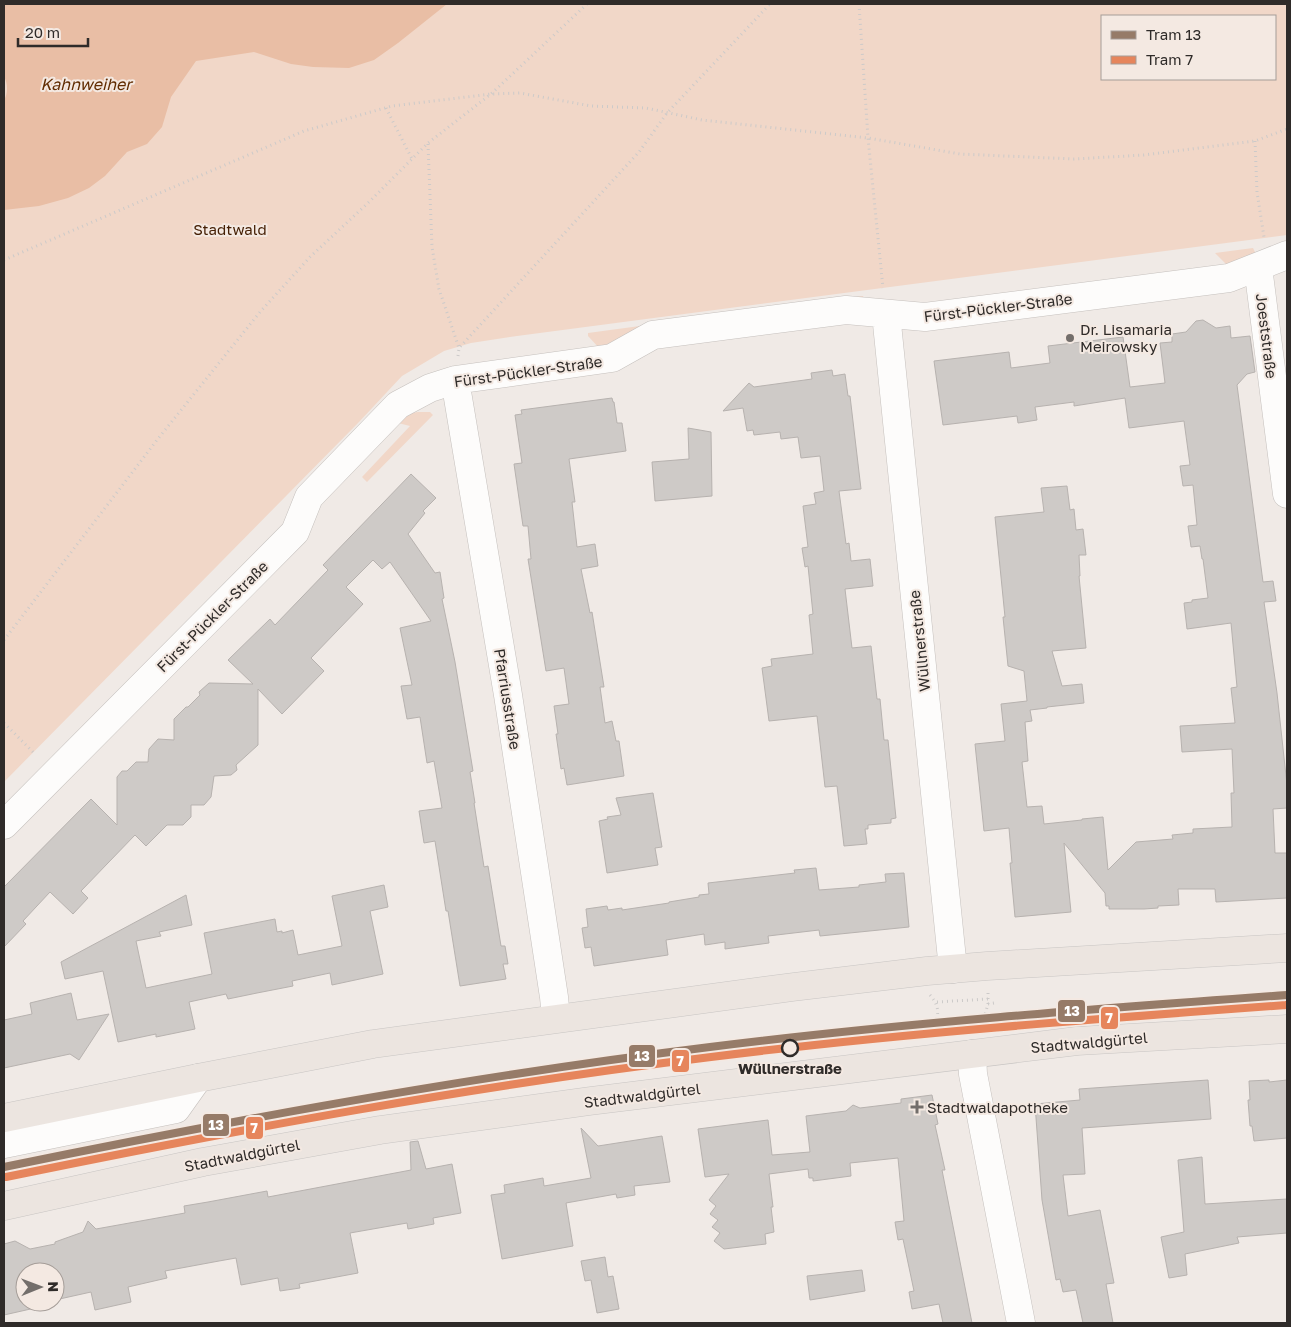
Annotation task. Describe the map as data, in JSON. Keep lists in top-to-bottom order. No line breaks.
{"streets":{"main road":["Stadtwaldgürtel"],"street":["Fürst-Pückler-Straße","Joeststraße","Wüllnerstraße","Pfarriusstraße"]},"crossings":[["Fürst-Pückler-Straße","Joeststraße"],["Fürst-Pückler-Straße","Wüllnerstraße"],["Fürst-Pückler-Straße","Pfarriusstraße"]],"water":["Kahnweiher"],"parks":["Stadtwald"],"places":{"other":["Dr. Lisamaria Meirowsky","Wüllnerstraße"],"health":["Stadtwaldapotheke"]},"lines":["tram line 13","tram line 7"],"legend":["Tram 13","Tram 7"],"scale_bar":"20 m","north":"right"}
